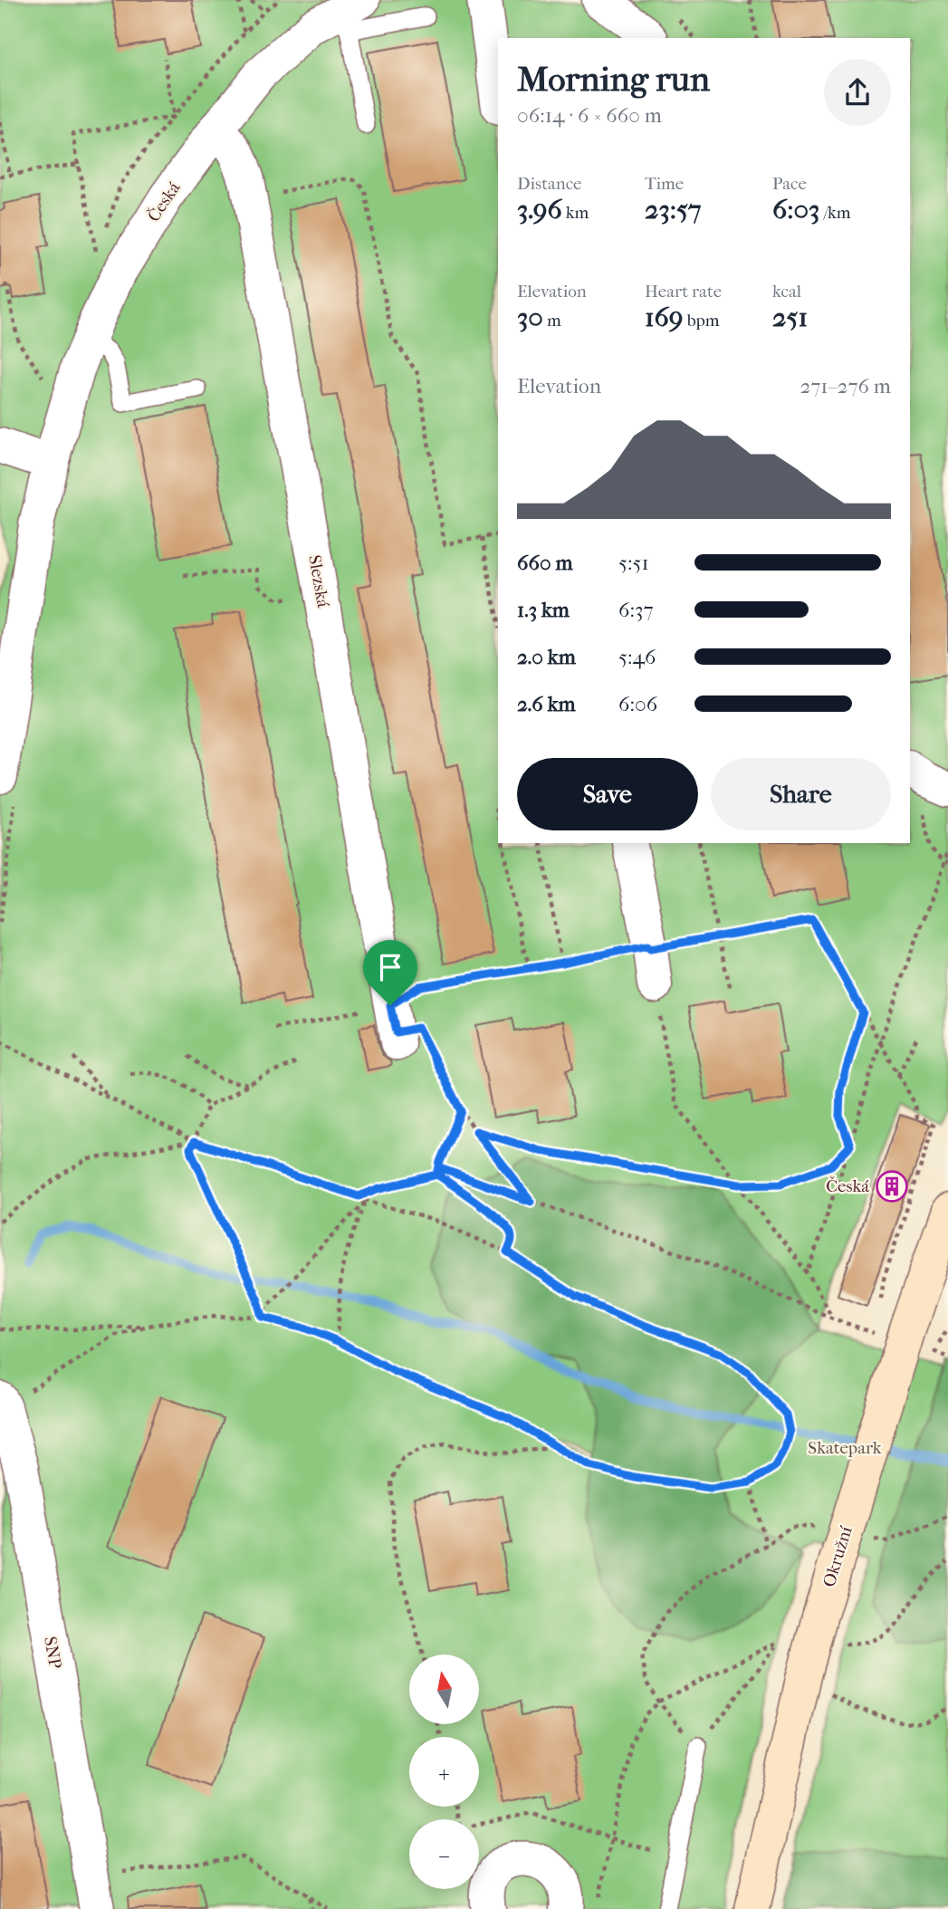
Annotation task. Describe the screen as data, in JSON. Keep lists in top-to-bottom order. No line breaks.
{"streets":{"street":["Česká","Slezská","Okružní","SNP"]},"crossings":[["Česká","Slezská"]],"parks":["Skatepark"],"places":{"building":["Česká"]},"north":"top","page":{"heading":["Morning run","06:14 · 6 × 660 m"],"stats":[["Distance","3.96 km"],["Time","23:57"],["Pace","6:03 /km"],["Elevation","30 m"],["Heart rate","169 bpm"],["kcal","251"]],"chart":["Elevation","271–276 m"],"list":[{"name":"660 m","note":"5:51"},{"name":"1.3 km","note":"6:37"},{"name":"2.0 km","note":"5:46"},{"name":"2.6 km","note":"6:06"}],"buttons":["Save","Share"],"map_buttons":["+","−"]}}
